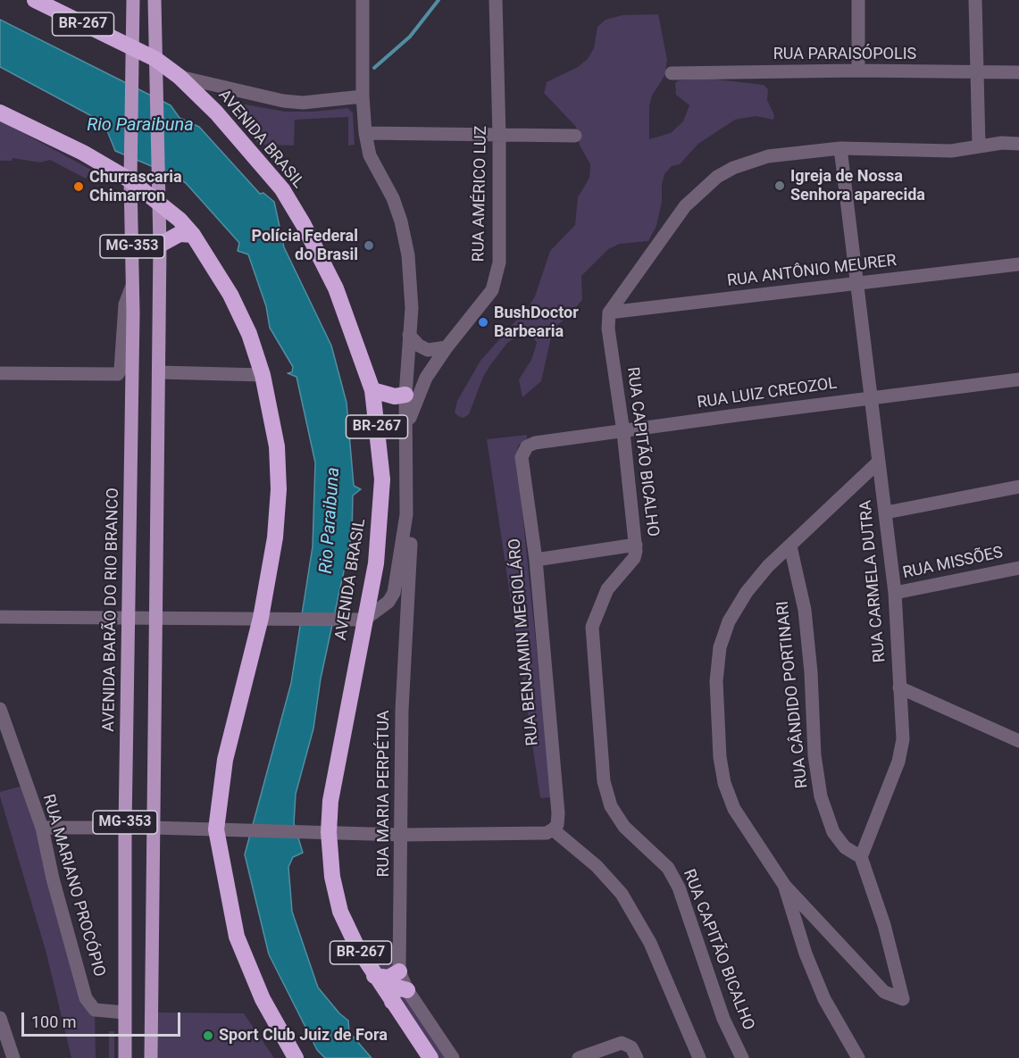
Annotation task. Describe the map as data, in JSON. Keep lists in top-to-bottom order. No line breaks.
{"streets":{"highway":["BR-267","AVENIDA BRASIL"],"main road":["MG-353","AVENIDA BARÃO DO RIO BRANCO"],"street":["RUA PARAISÓPOLIS","RUA AMÉRICO LUZ","RUA ANTÔNIO MEURER","RUA LUIZ CREOZOL","RUA CAPITÃO BICALHO","RUA MISSÕES","RUA CARMELA DUTRA","RUA BENJAMIN MEGIOLÁRO","RUA CÂNDIDO PORTINARI","RUA MARIA PERPÉTUA","RUA MARIANO PROCÓPIO"]},"crossings":[["AVENIDA BRASIL","AVENIDA BARÃO DO RIO BRANCO"],["AVENIDA BRASIL","RUA MARIA PERPÉTUA"],["RUA AMÉRICO LUZ","RUA MARIA PERPÉTUA"],["RUA ANTÔNIO MEURER","RUA CAPITÃO BICALHO"],["RUA ANTÔNIO MEURER","RUA CARMELA DUTRA"],["RUA LUIZ CREOZOL","RUA CAPITÃO BICALHO"],["RUA LUIZ CREOZOL","RUA CARMELA DUTRA"],["RUA LUIZ CREOZOL","RUA BENJAMIN MEGIOLÁRO"],["RUA MISSÕES","RUA CARMELA DUTRA"],["RUA CARMELA DUTRA","RUA CÂNDIDO PORTINARI"],["AVENIDA BARÃO DO RIO BRANCO","RUA MARIANO PROCÓPIO"]],"water":["Rio Paraibuna"],"places":["Igreja de Nossa Senhora aparecida","Churrascaria Chimarron","Polícia Federal do Brasil","BushDoctor Barbearia","Sport Club Juiz de Fora"],"scale_bar":"100 m"}
